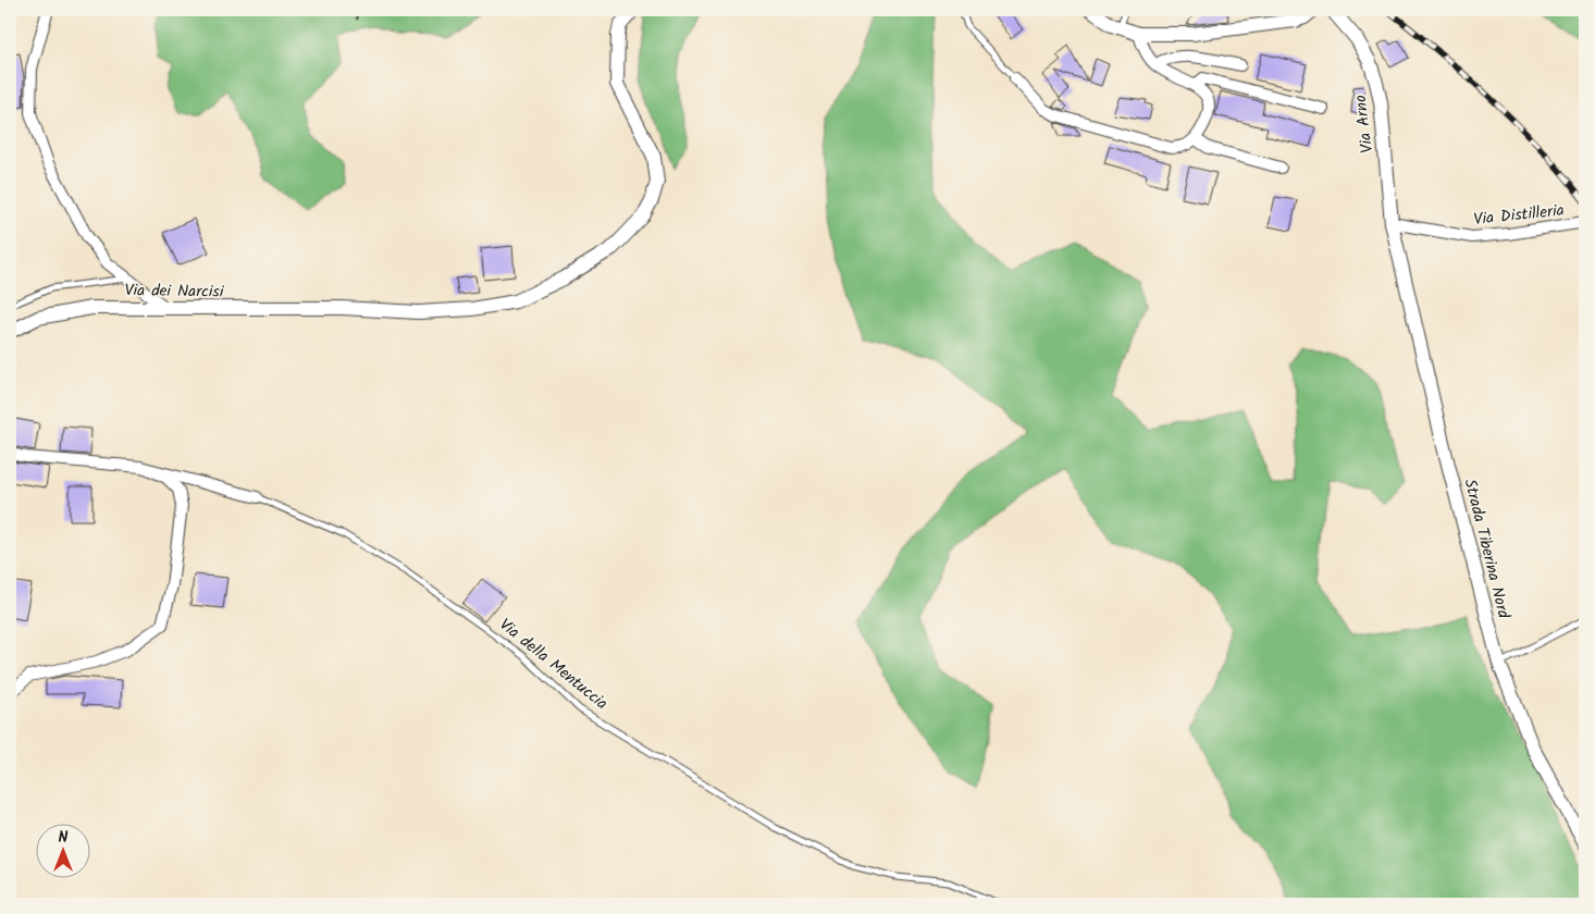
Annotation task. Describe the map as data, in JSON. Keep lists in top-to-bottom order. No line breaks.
{"streets":{"street":["Via Arno","Via Distilleria","Via dei Narcisi","Strada Tiberina Nord","Via della Mentuccia"]},"crossings":[["Via Arno","Via Distilleria"],["Via Arno","Strada Tiberina Nord"]],"north":"top"}
